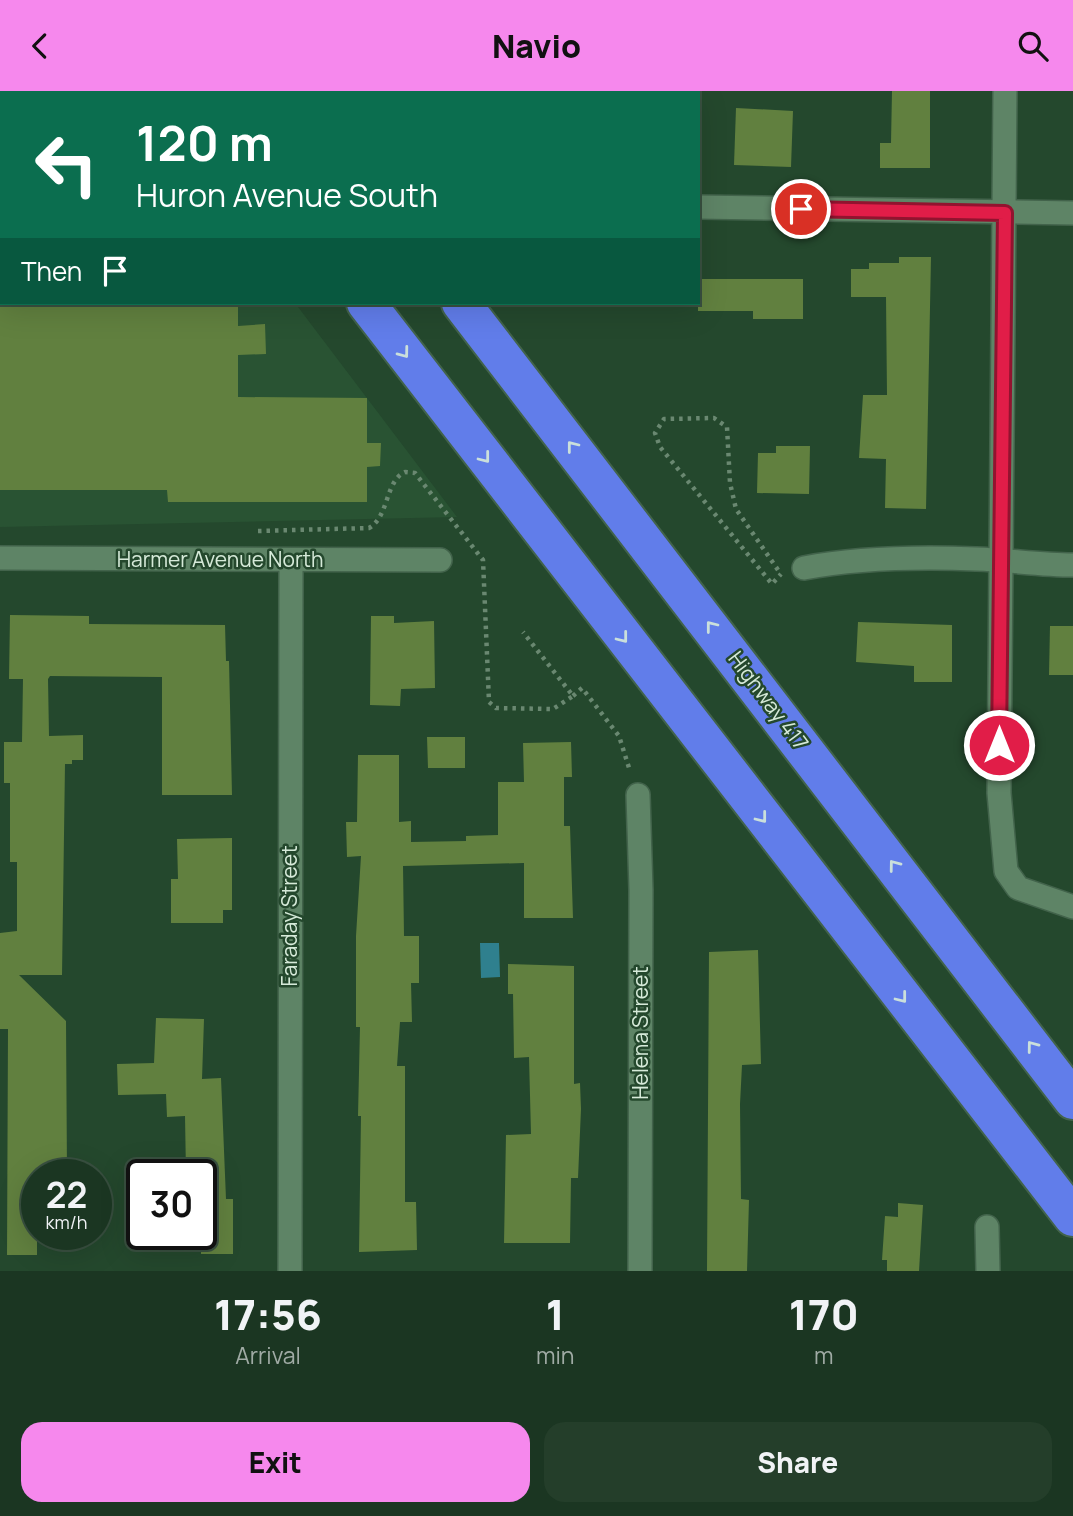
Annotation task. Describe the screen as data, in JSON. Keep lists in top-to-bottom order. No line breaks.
{"streets":{"highway":["Highway 417"],"street":["Harmer Avenue North","Faraday Street","Helena Street"]},"crossings":[["Harmer Avenue North","Faraday Street"]],"page":{"header":"Navio","turn":["120 m","Huron Avenue South"],"then":"Then","speed":"22 km/h","limit":"30","eta":["17:56","Arrival","1","min","170","m"],"buttons":["Exit","Share"]}}
